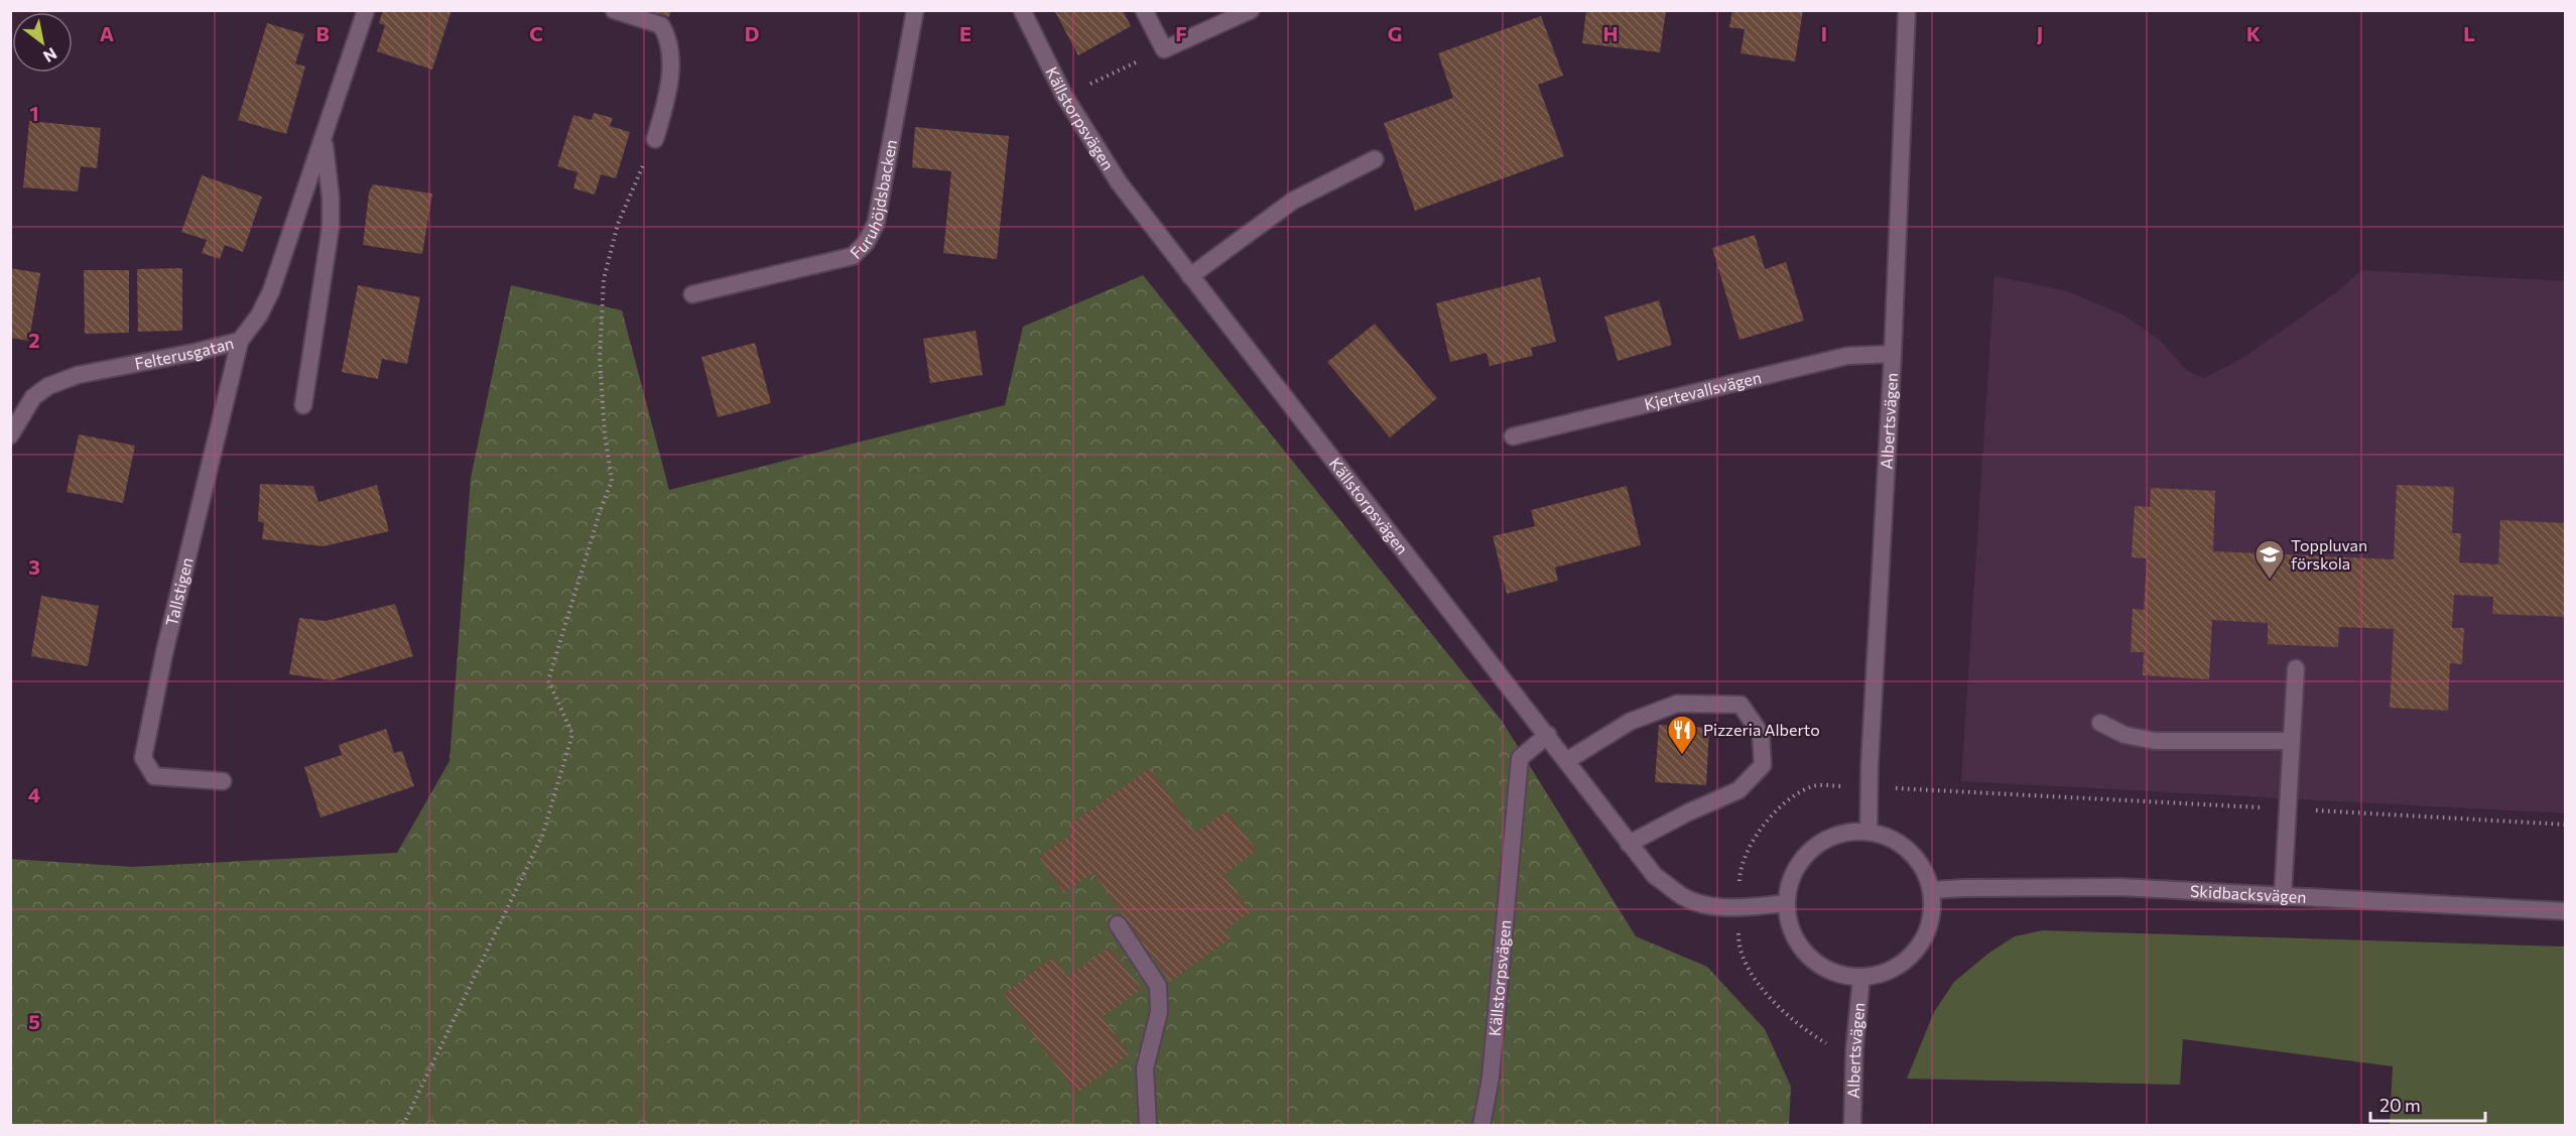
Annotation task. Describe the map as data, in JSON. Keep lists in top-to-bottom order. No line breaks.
{"streets":{"street":["Källstorpsvägen","Furuhöjdsbacken","Felterusgatan","Kjertevallsvägen","Albertsvägen","Tallstigen","Skidbacksvägen"]},"crossings":[["Källstorpsvägen","Albertsvägen"],["Källstorpsvägen","Skidbacksvägen"],["Felterusgatan","Tallstigen"],["Kjertevallsvägen","Albertsvägen"],["Albertsvägen","Skidbacksvägen"]],"places":{"school or university":["Toppluvan förskola"],"restaurant":["Pizzeria Alberto"]},"scale_bar":"20 m","north":"bottom right","grid":{"columns":["A","B","C","D","E","F","G","H","I","J","K","L"],"rows":["1","2","3","4","5"]}}
